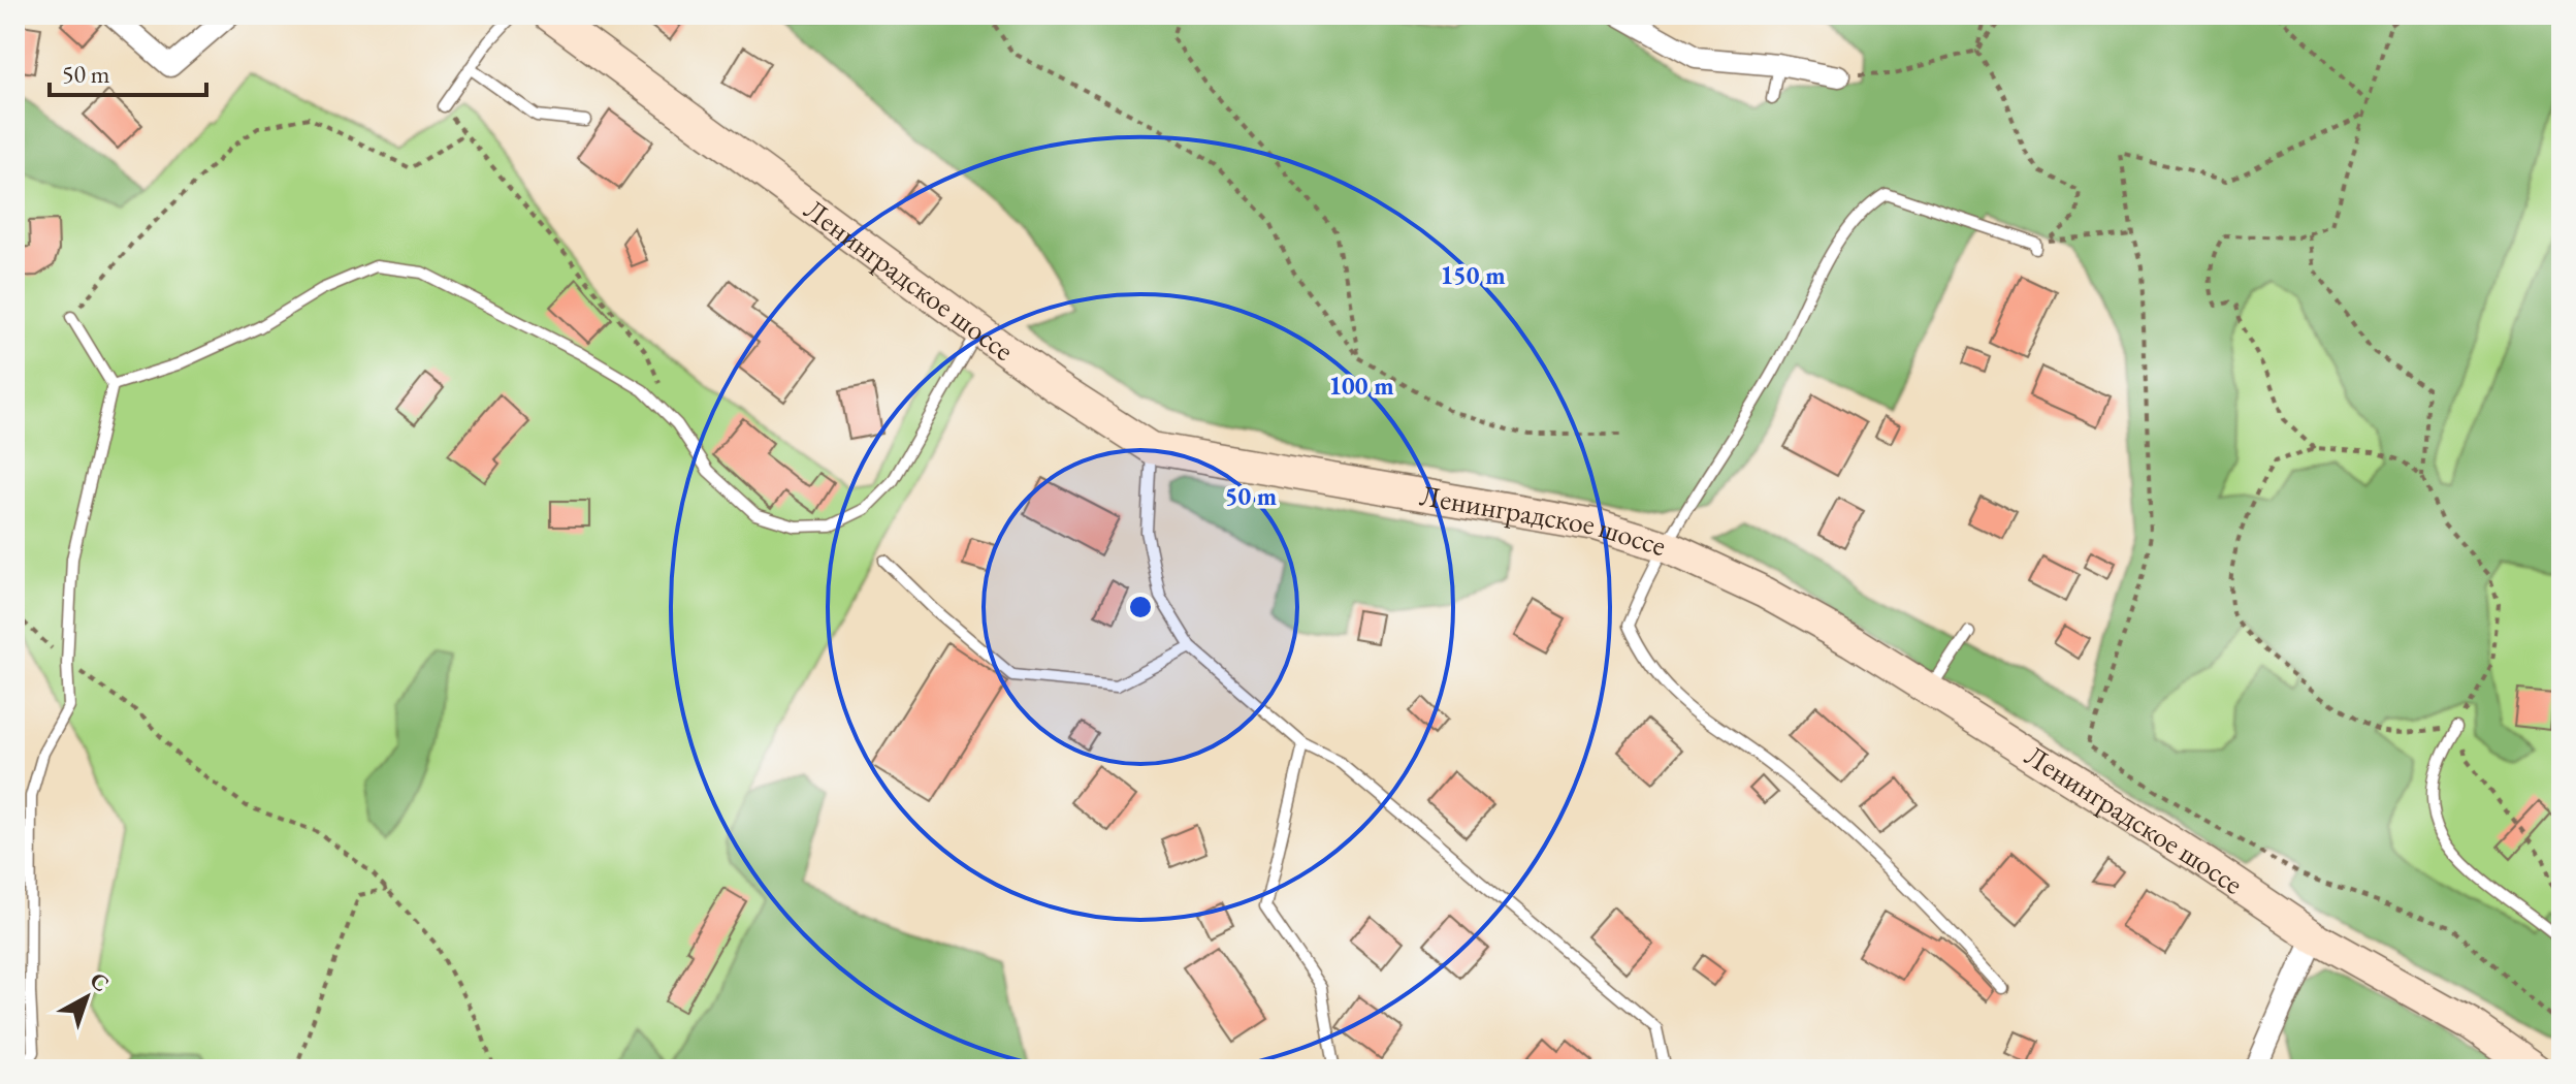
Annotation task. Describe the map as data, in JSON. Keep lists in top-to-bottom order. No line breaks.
{"streets":{"main road":["Ленинградское шоссе"]},"scale_bar":"50 m","north":"top right","rings":["150 m","100 m","50 m"]}
